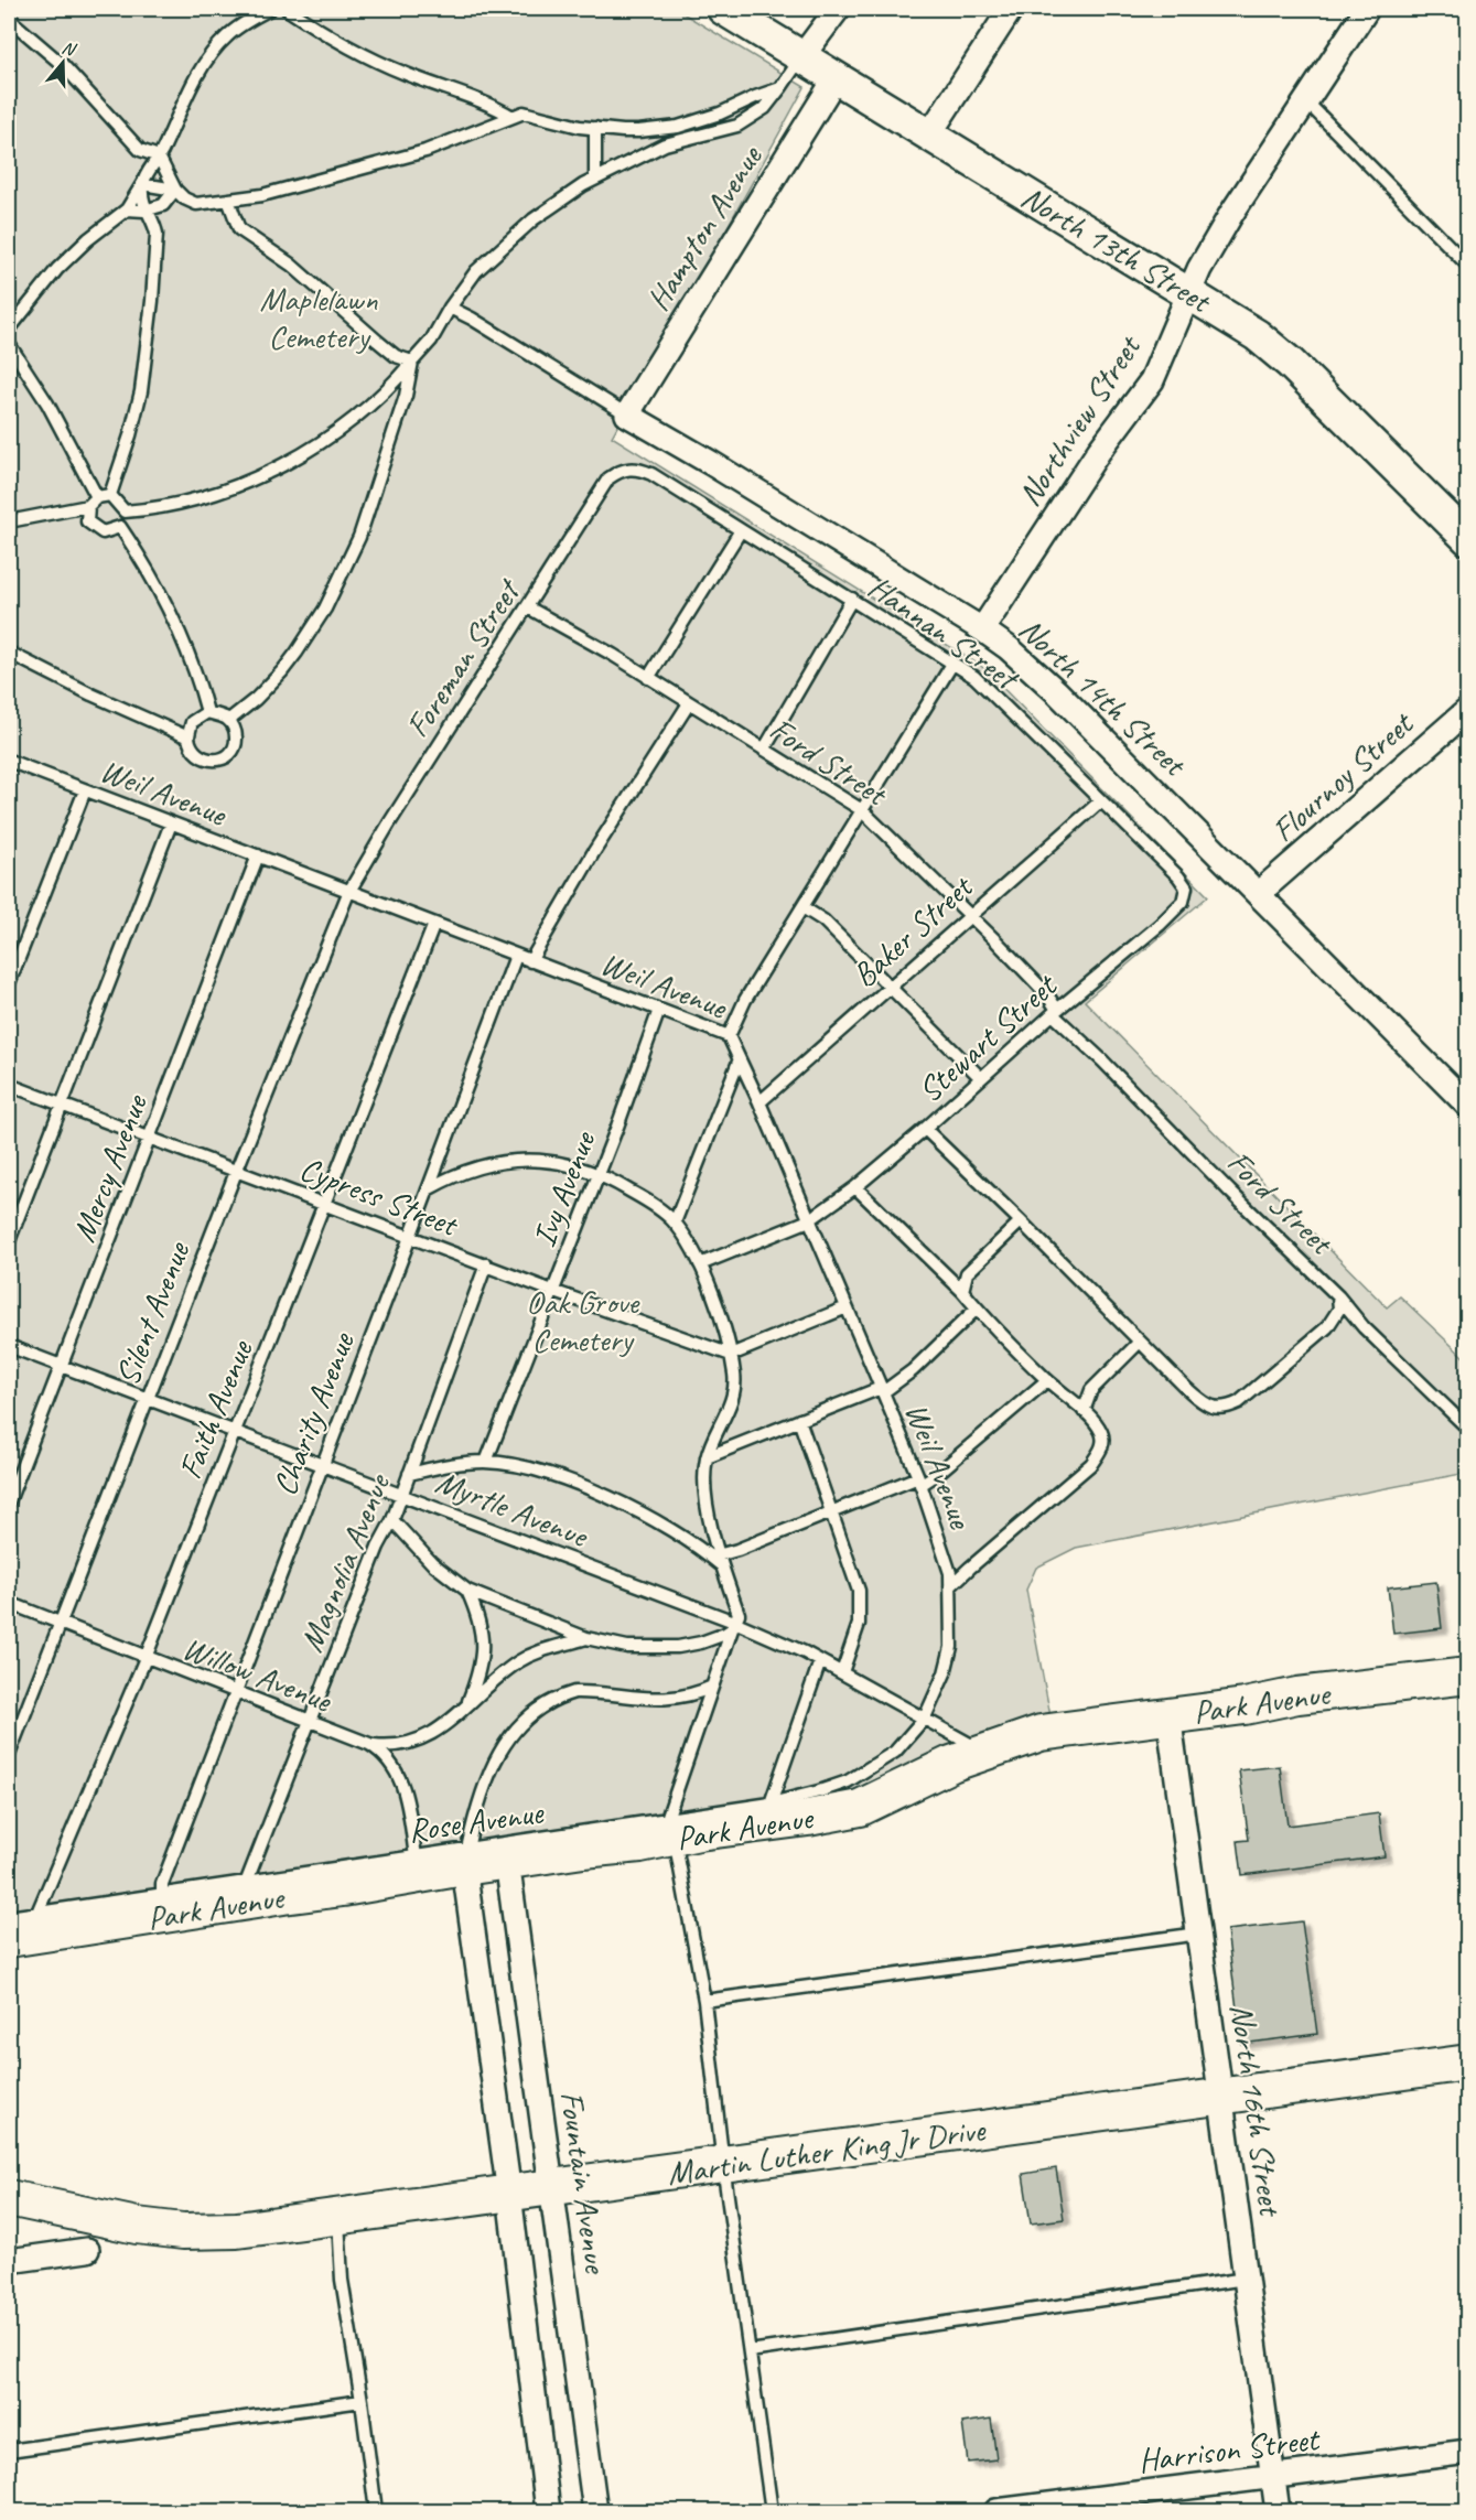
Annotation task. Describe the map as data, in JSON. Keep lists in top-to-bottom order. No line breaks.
{"streets":{"main road":["North 13th Street","Park Avenue","Martin Luther King Jr Drive"],"street":["Hampton Avenue","Northview Street","North 14th Street","Flournoy Street","North 16th Street","Fountain Avenue","Harrison Street"],"lane":["Hannan Street","Foreman Street","Ford Street","Weil Avenue","Baker Street","Stewart Street","Mercy Avenue","Ivy Avenue","Cypress Street","Silent Avenue","Faith Avenue","Charity Avenue","Myrtle Avenue","Magnolia Avenue","Willow Avenue","Rose Avenue"]},"crossings":[["Hampton Avenue","North 13th Street"],["Hampton Avenue","North 14th Street"],["North 13th Street","Northview Street"],["Northview Street","North 14th Street"],["Hannan Street","Foreman Street"],["Hannan Street","Baker Street"],["Hannan Street","Stewart Street"],["Foreman Street","Ford Street"],["Foreman Street","Weil Avenue"],["Foreman Street","Silent Avenue"],["North 14th Street","Flournoy Street"],["Ford Street","Baker Street"],["Ford Street","Stewart Street"],["Weil Avenue","Baker Street"],["Weil Avenue","Stewart Street"],["Weil Avenue","Mercy Avenue"],["Weil Avenue","Ivy Avenue"],["Weil Avenue","Silent Avenue"],["Weil Avenue","Faith Avenue"],["Weil Avenue","Charity Avenue"],["Weil Avenue","Myrtle Avenue"],["Weil Avenue","Rose Avenue"],["Mercy Avenue","Cypress Street"],["Mercy Avenue","Myrtle Avenue"],["Ivy Avenue","Cypress Street"],["Cypress Street","Silent Avenue"],["Cypress Street","Faith Avenue"],["Cypress Street","Charity Avenue"],["Cypress Street","Magnolia Avenue"],["Silent Avenue","Myrtle Avenue"],["Silent Avenue","Willow Avenue"],["Faith Avenue","Myrtle Avenue"],["Faith Avenue","Willow Avenue"],["Faith Avenue","Rose Avenue"],["Charity Avenue","Myrtle Avenue"],["Charity Avenue","Willow Avenue"],["Charity Avenue","Rose Avenue"],["Myrtle Avenue","Magnolia Avenue"],["Myrtle Avenue","Park Avenue"],["Myrtle Avenue","Rose Avenue"],["Magnolia Avenue","Willow Avenue"],["Magnolia Avenue","Rose Avenue"],["Willow Avenue","Rose Avenue"],["Park Avenue","Rose Avenue"],["Park Avenue","North 16th Street"],["Park Avenue","Fountain Avenue"],["North 16th Street","Martin Luther King Jr Drive"],["North 16th Street","Harrison Street"],["Martin Luther King Jr Drive","Fountain Avenue"]],"parks":["Maplelawn Cemetery","Oak Grove Cemetery"],"north":"top"}
